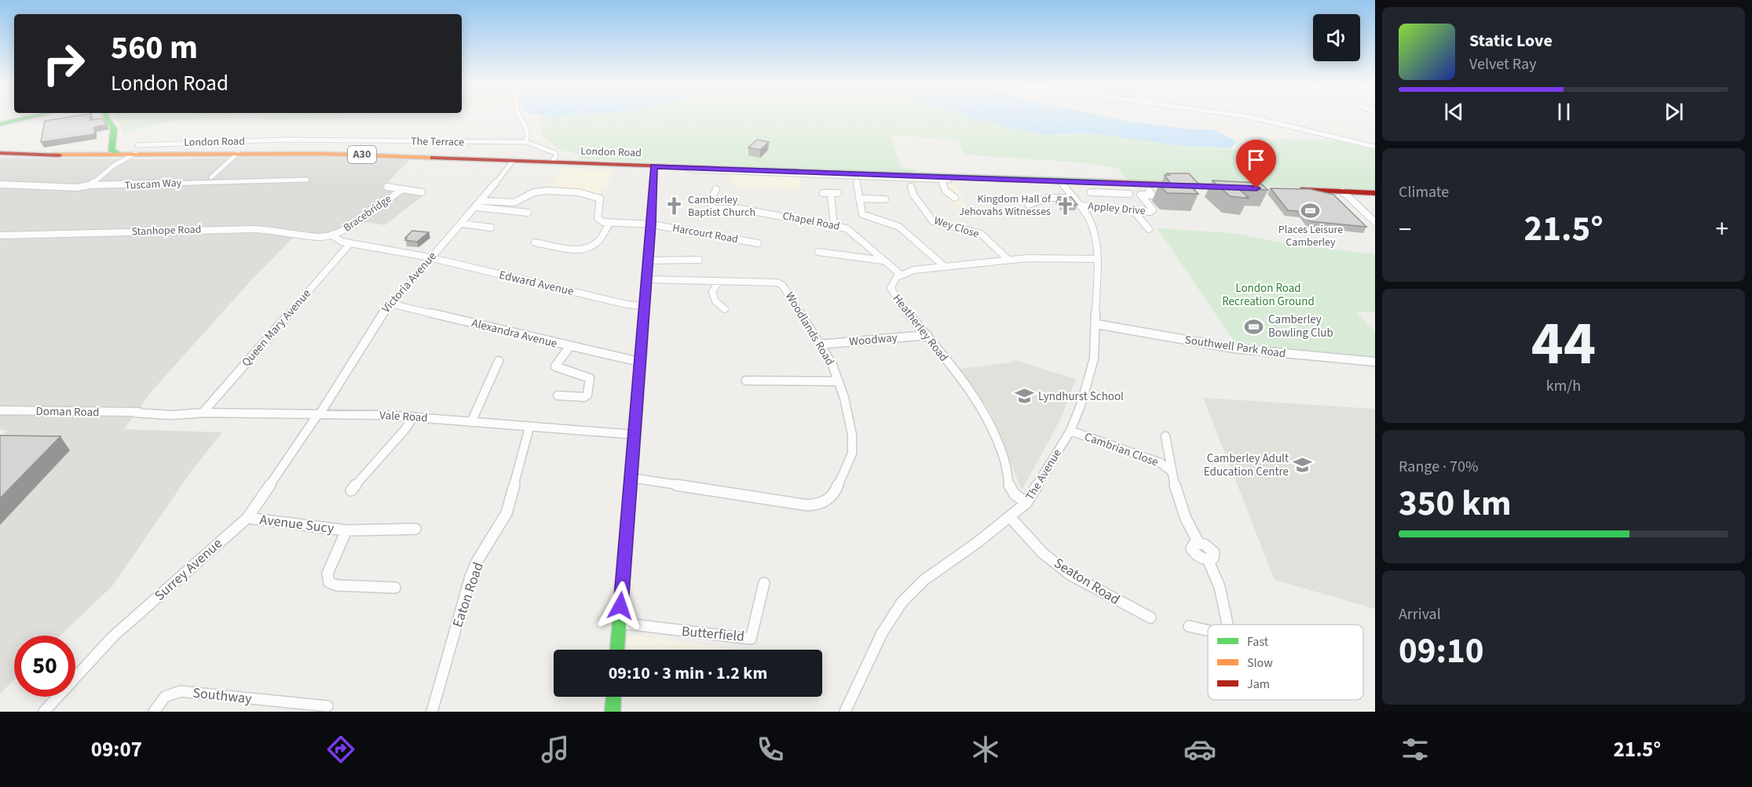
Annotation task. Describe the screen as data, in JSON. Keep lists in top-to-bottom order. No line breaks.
{"streets":{"main road":["London Road","A30"],"street":["The Terrace","Tuscam Way","Appley Drive","Bracebridge","Chapel Road","Wey Close","Stanhope Road","Harcourt Road","Victoria Avenue","Edward Avenue","Queen Mary Avenue","Heatherley Road","Woodlands Road","Alexandra Avenue","Woodway","Southwell Park Road","Doman Road","Vale Road","Cambrian Close","The Avenue","Avenue Sucy","Surrey Avenue","Seaton Road","Eaton Road","Butterfield","Southway"]},"crossings":[["London Road","The Terrace"],["London Road","Victoria Avenue"],["London Road","The Avenue"],["Appley Drive","The Avenue"],["Bracebridge","Stanhope Road"],["Chapel Road","Heatherley Road"],["Wey Close","Heatherley Road"],["Victoria Avenue","Edward Avenue"],["Victoria Avenue","Alexandra Avenue"],["Victoria Avenue","Vale Road"],["Victoria Avenue","Surrey Avenue"],["Queen Mary Avenue","Vale Road"],["Heatherley Road","Woodway"],["Heatherley Road","The Avenue"],["Woodlands Road","Woodway"],["Southwell Park Road","The Avenue"],["Doman Road","Vale Road"],["Vale Road","Surrey Avenue"],["Vale Road","Eaton Road"],["Cambrian Close","The Avenue"],["The Avenue","Seaton Road"],["Avenue Sucy","Surrey Avenue"]],"parks":["London Road Recreation Ground"],"places":{"church":["Kingdom Hall of Jehovahs Witnesses","Camberley Baptist Church"],"sports":["Places Leisure Camberley","Camberley Bowling Club"],"school or university":["Lyndhurst School","Camberley Adult Education Centre"]},"legend":["Fast","Slow","Jam"],"page":{"turn":["560 m","London Road"],"song":["Static Love","Velvet Ray"],"tile":["Climate",["44","km/h"],["Range · 70%","350 km"],["Arrival","09:10"]],"heat":["−","21.5°","+"],"limit":"50","trip":"09:10 · 3 min · 1.2 km","tabs":["09:07","21.5°"]}}
